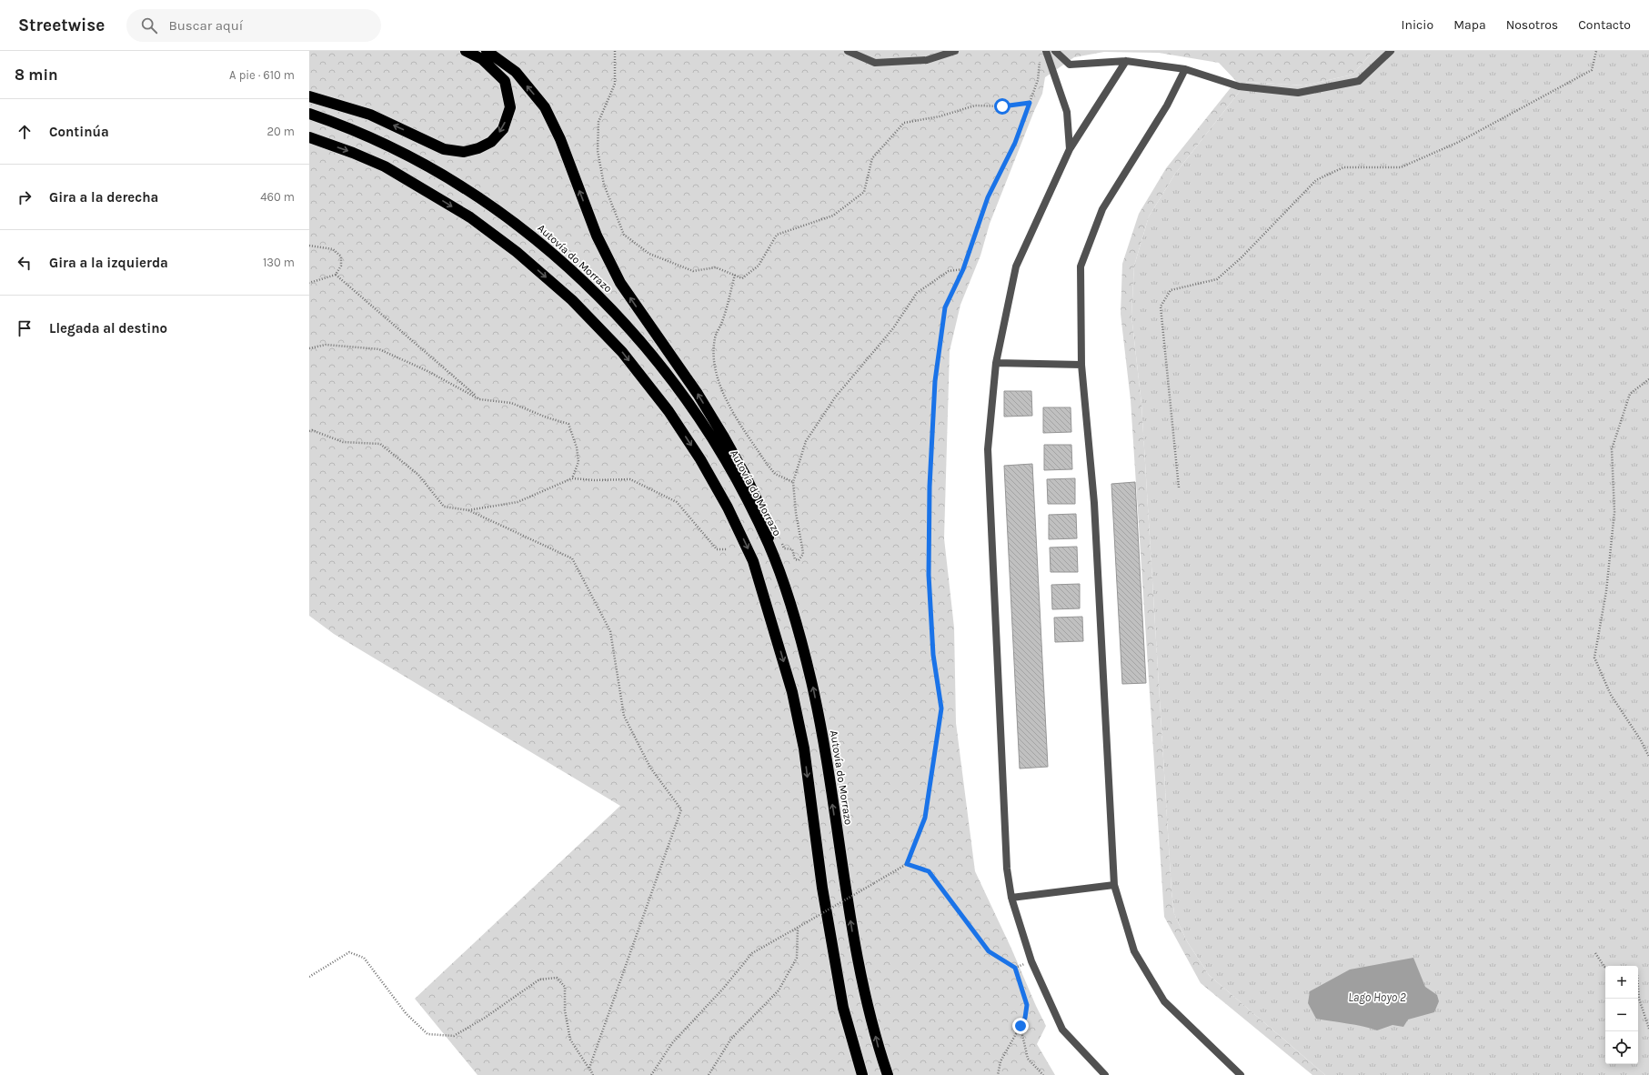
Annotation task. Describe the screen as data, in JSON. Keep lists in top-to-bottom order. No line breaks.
{"streets":{"highway":["Autovía do Morrazo"]},"one_way":["Autovía do Morrazo"],"water":["Lago Hoyo 2"],"page":{"header":"Streetwise","search":"Buscar aquí","nav":["Inicio","Mapa","Nosotros","Contacto"],"heading":["8 min","A pie · 610 m"],"list":[["Continúa","20 m"],["Gira a la derecha","460 m"],["Gira a la izquierda","130 m"],"Llegada al destino"],"map_buttons":["+","−"]}}
